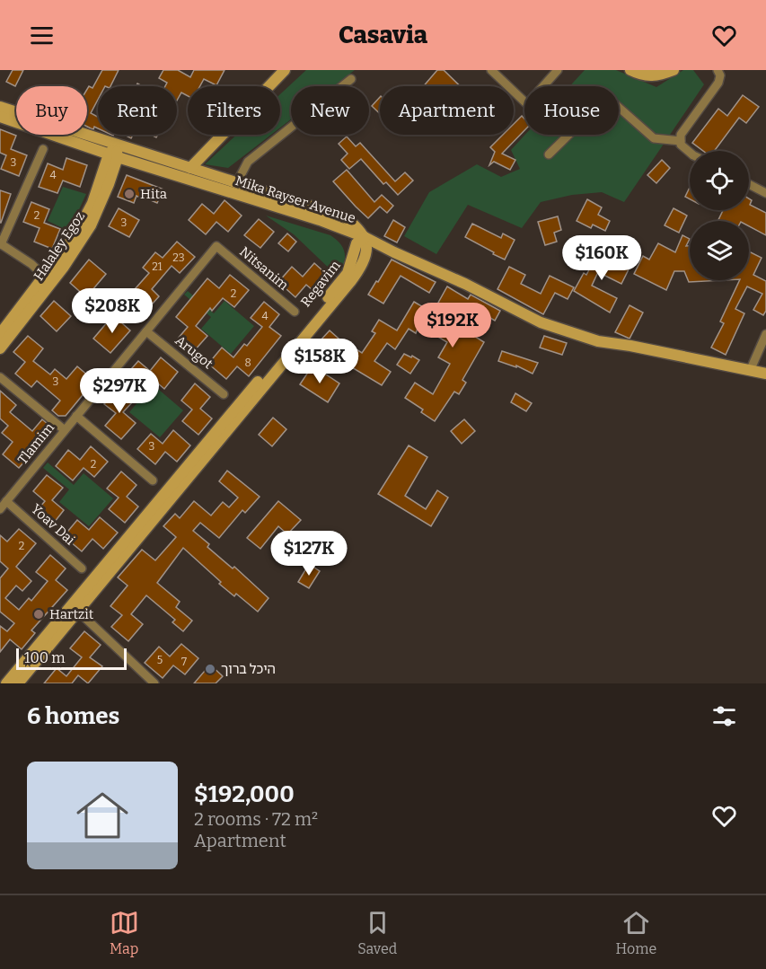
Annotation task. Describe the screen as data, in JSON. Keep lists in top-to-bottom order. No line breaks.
{"streets":{"street":["Mika Rayser Avenue","Halaley Egoz","Nitsanim","Regavim","Arugot","Tlamim","Yoav Dai"]},"crossings":[["Mika Rayser Avenue","Halaley Egoz"],["Mika Rayser Avenue","Regavim"],["Nitsanim","Tlamim"],["Arugot","Tlamim"],["Tlamim","Yoav Dai"]],"places":["Hita","Hartzit","היכל ברוך"],"house_numbers":["3","4","2","3","23","21","2","4","8","3","3","2","2","5","7"],"scale_bar":"100 m","page":{"header":"Casavia","chip":["Buy","Rent","Filters","New","Apartment","House"],"price":["$160K","$208K","$192K","$158K","$297K","$127K"],"scale":"100 m","heading":"6 homes","list":[{"name":"$192,000","note":"2 rooms · 72 m² · Apartment"}],"tabs":["Map","Saved","Home"]}}
